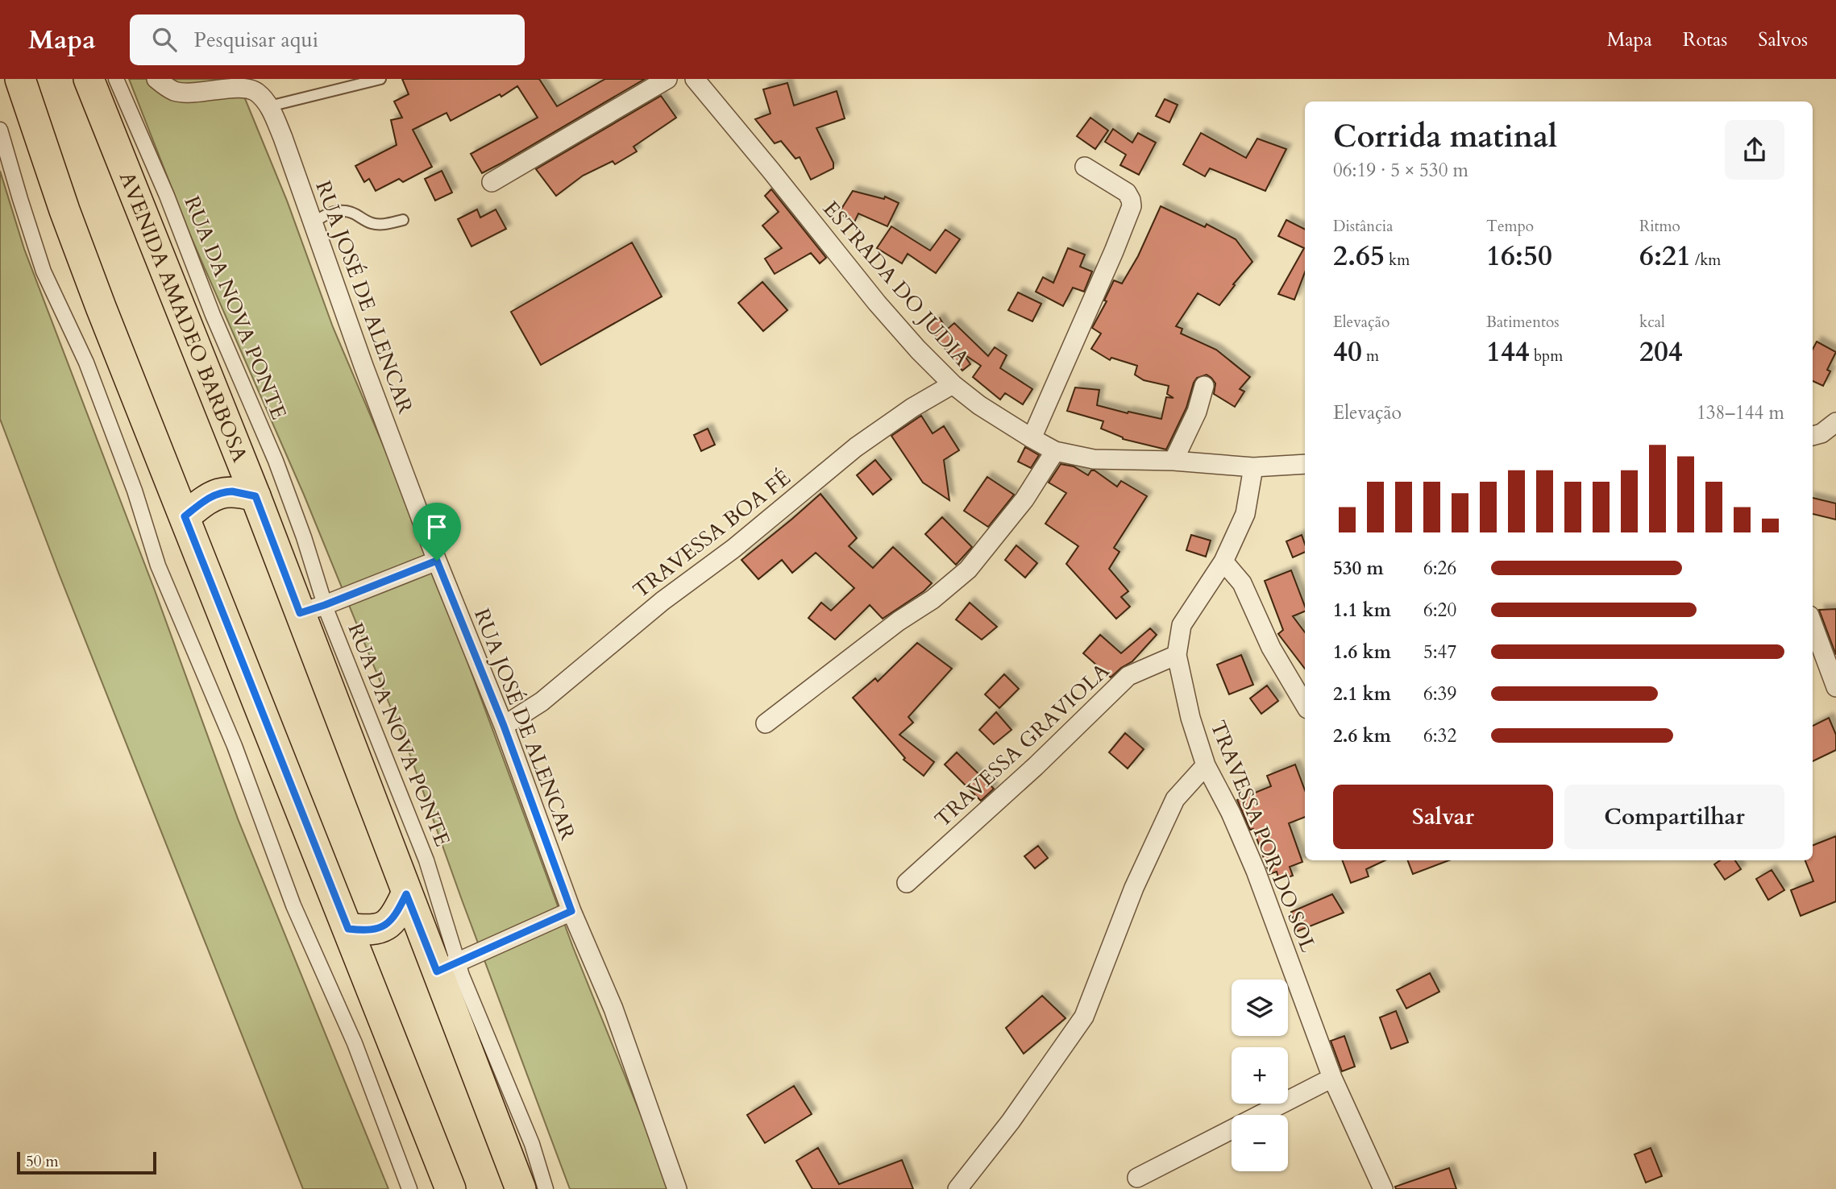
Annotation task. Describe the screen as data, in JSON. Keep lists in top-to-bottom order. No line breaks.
{"streets":{"main road":["AVENIDA AMADEO BARBOSA"],"street":["ESTRADA DO JUDIA","RUA JOSÉ DE ALENCAR","RUA DA NOVA PONTE","TRAVESSA BOA FÉ","TRAVESSA GRAVIOLA","TRAVESSA POR DO SOL"]},"crossings":[["ESTRADA DO JUDIA","TRAVESSA BOA FÉ"],["ESTRADA DO JUDIA","TRAVESSA POR DO SOL"],["RUA JOSÉ DE ALENCAR","TRAVESSA BOA FÉ"],["RUA DA NOVA PONTE","AVENIDA AMADEO BARBOSA"],["TRAVESSA GRAVIOLA","TRAVESSA POR DO SOL"]],"scale_bar":"50 m","page":{"header":"Mapa","search":"Pesquisar aqui","nav":["Mapa","Rotas","Salvos"],"heading":["Corrida matinal","06:19 · 5 × 530 m"],"stats":[["Distância","2.65 km"],["Tempo","16:50"],["Ritmo","6:21 /km"],["Elevação","40 m"],["Batimentos","144 bpm"],["kcal","204"]],"chart":["Elevação","138–144 m"],"list":[{"name":"530 m","note":"6:26"},{"name":"1.1 km","note":"6:20"},{"name":"1.6 km","note":"5:47"},{"name":"2.1 km","note":"6:39"},{"name":"2.6 km","note":"6:32"}],"buttons":["Salvar","Compartilhar"],"map_buttons":["+","−"],"scale":"50 m"}}
